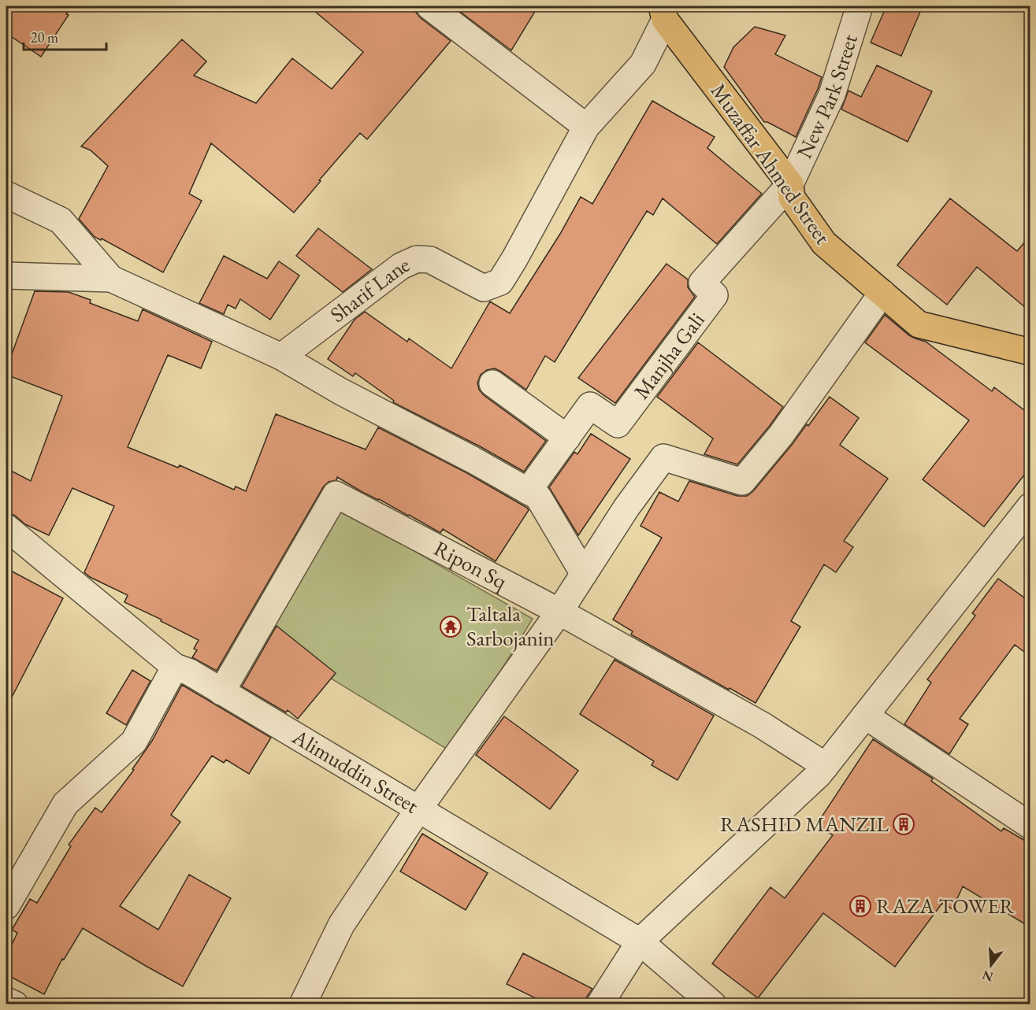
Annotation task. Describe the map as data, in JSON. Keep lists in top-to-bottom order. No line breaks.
{"streets":{"main road":["Muzaffar Ahmed Street"],"street":["New Park Street","Sharif Lane","Manjha Gali","Ripon Sq","Alimuddin Street"]},"crossings":[["New Park Street","Muzaffar Ahmed Street"],["New Park Street","Manjha Gali"],["Muzaffar Ahmed Street","Sharif Lane"],["Muzaffar Ahmed Street","Manjha Gali"],["Ripon Sq","Alimuddin Street"]],"places":{"temple":["Taltala Sarbojanin"],"building":["RASHID MANZIL","RAZA TOWER"]},"scale_bar":"20 m","north":"bottom"}
